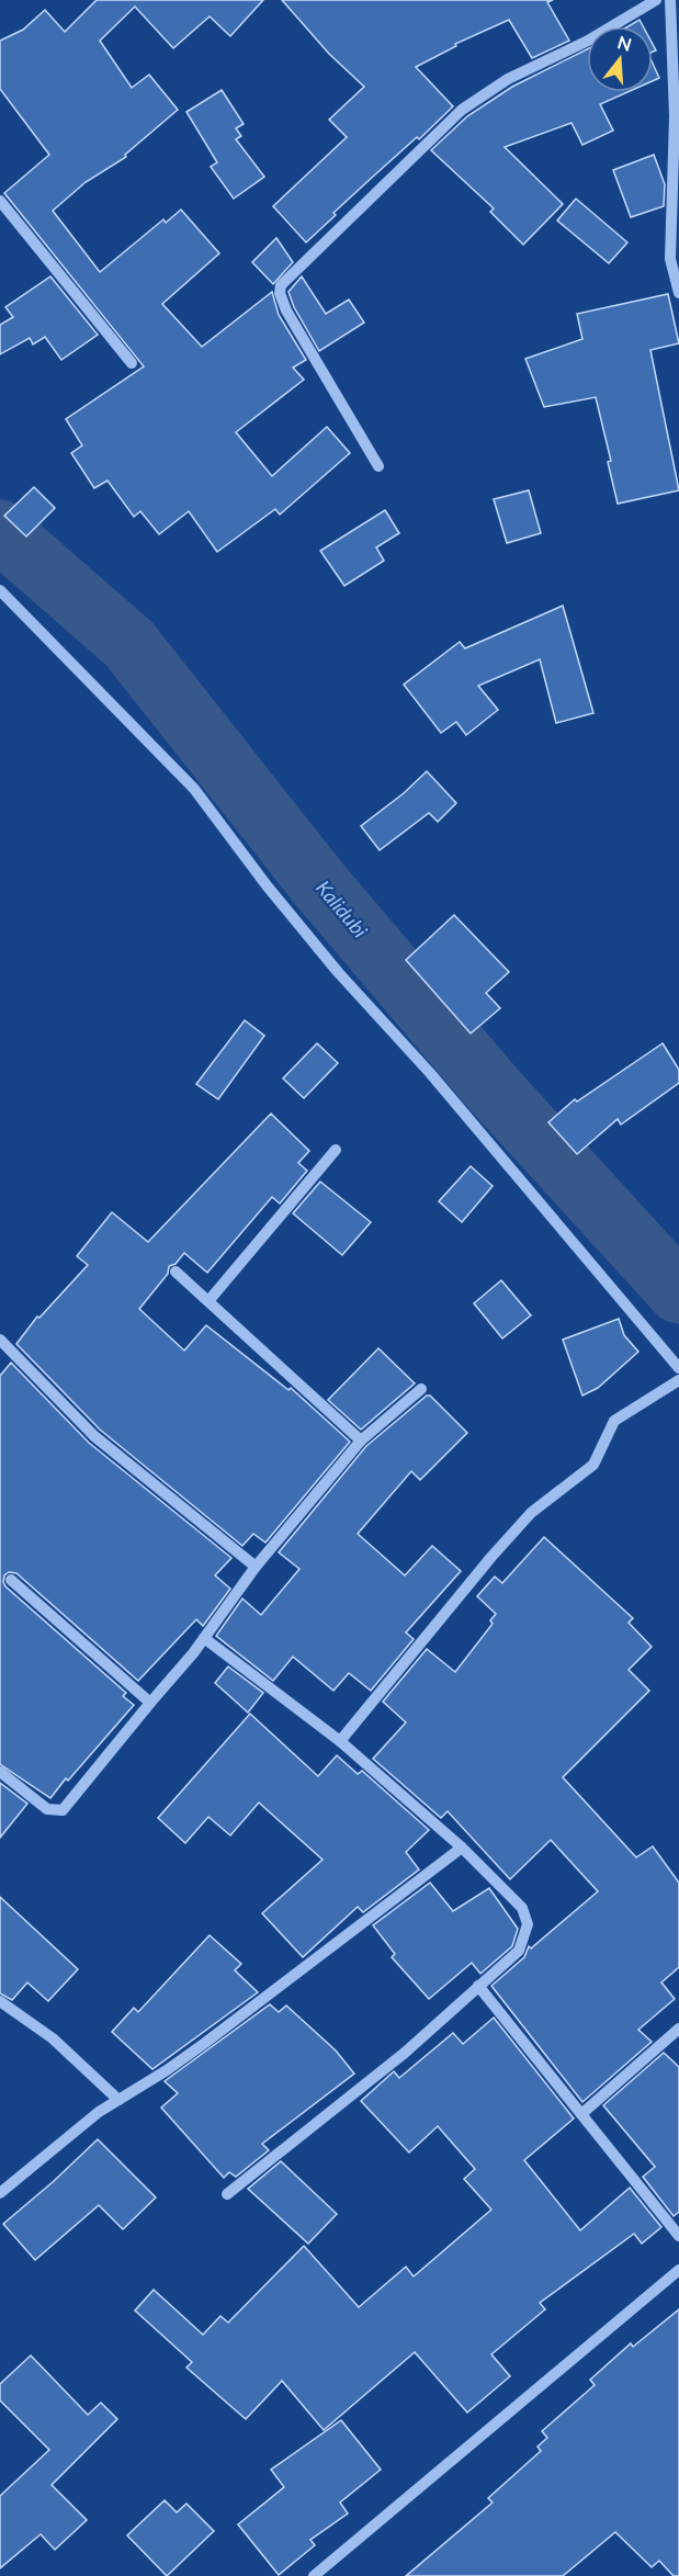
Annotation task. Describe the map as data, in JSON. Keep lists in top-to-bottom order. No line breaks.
{"water":["Kalidubi"],"north":"top"}
